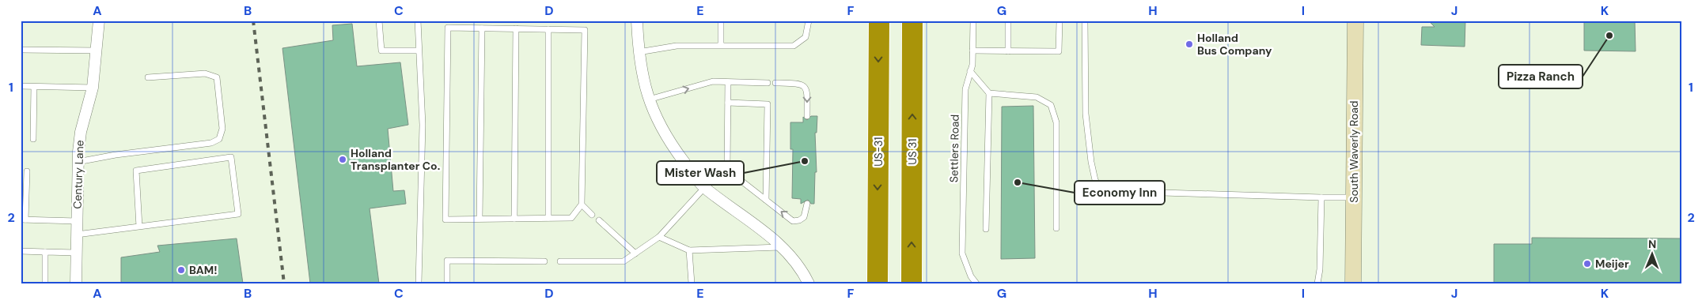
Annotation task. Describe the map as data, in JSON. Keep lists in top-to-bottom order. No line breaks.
{"streets":{"highway":["US-31","US 31"],"main road":["South Waverly Road"],"street":["Century Lane"],"lane":["Settlers Road"]},"one_way":["US-31","US 31"],"places":["Pizza Ranch","Holland Bus Company","Holland Transplanter Co.","Mister Wash","Economy Inn","Meijer","BAM!"],"north":"top","grid":{"columns":["A","B","C","D","E","F","G","H","I","J","K"],"rows":["1","2"]}}
